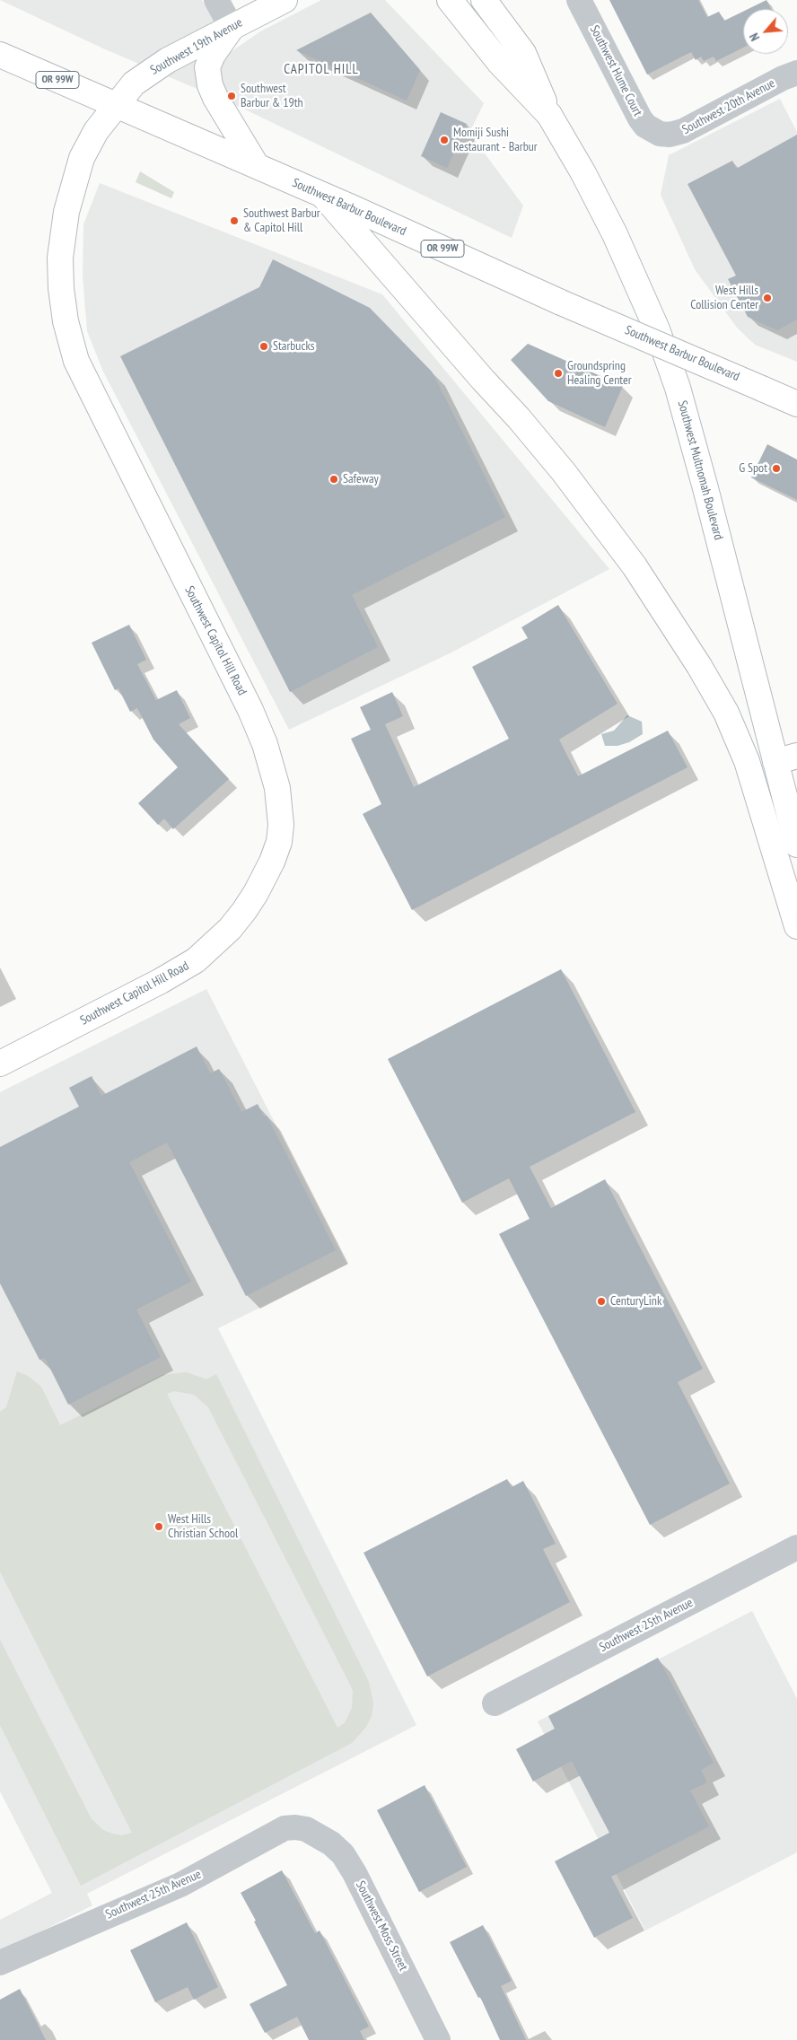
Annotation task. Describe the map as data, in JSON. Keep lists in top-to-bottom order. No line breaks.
{"streets":{"main road":["Southwest 19th Avenue","OR 99W","Southwest Barbur Boulevard","Southwest Multnomah Boulevard","Southwest Capitol Hill Road"],"street":["Southwest Hume Court","Southwest 20th Avenue","Southwest 25th Avenue","Southwest Moss Street"]},"crossings":[["Southwest 19th Avenue","Southwest Barbur Boulevard"],["Southwest 19th Avenue","Southwest Capitol Hill Road"],["Southwest Hume Court","Southwest 20th Avenue"],["Southwest Barbur Boulevard","Southwest Capitol Hill Road"],["Southwest 25th Avenue","Southwest Moss Street"]],"districts":["CAPITOL HILL"],"places":["Southwest Barbur & 19th","Momiji Sushi Restaurant - Barbur","Southwest Barbur & Capitol Hill","West Hills Collision Center","Starbucks","Groundspring Healing Center","G Spot","Safeway","CenturyLink","West Hills Christian School"],"north":"bottom left"}
